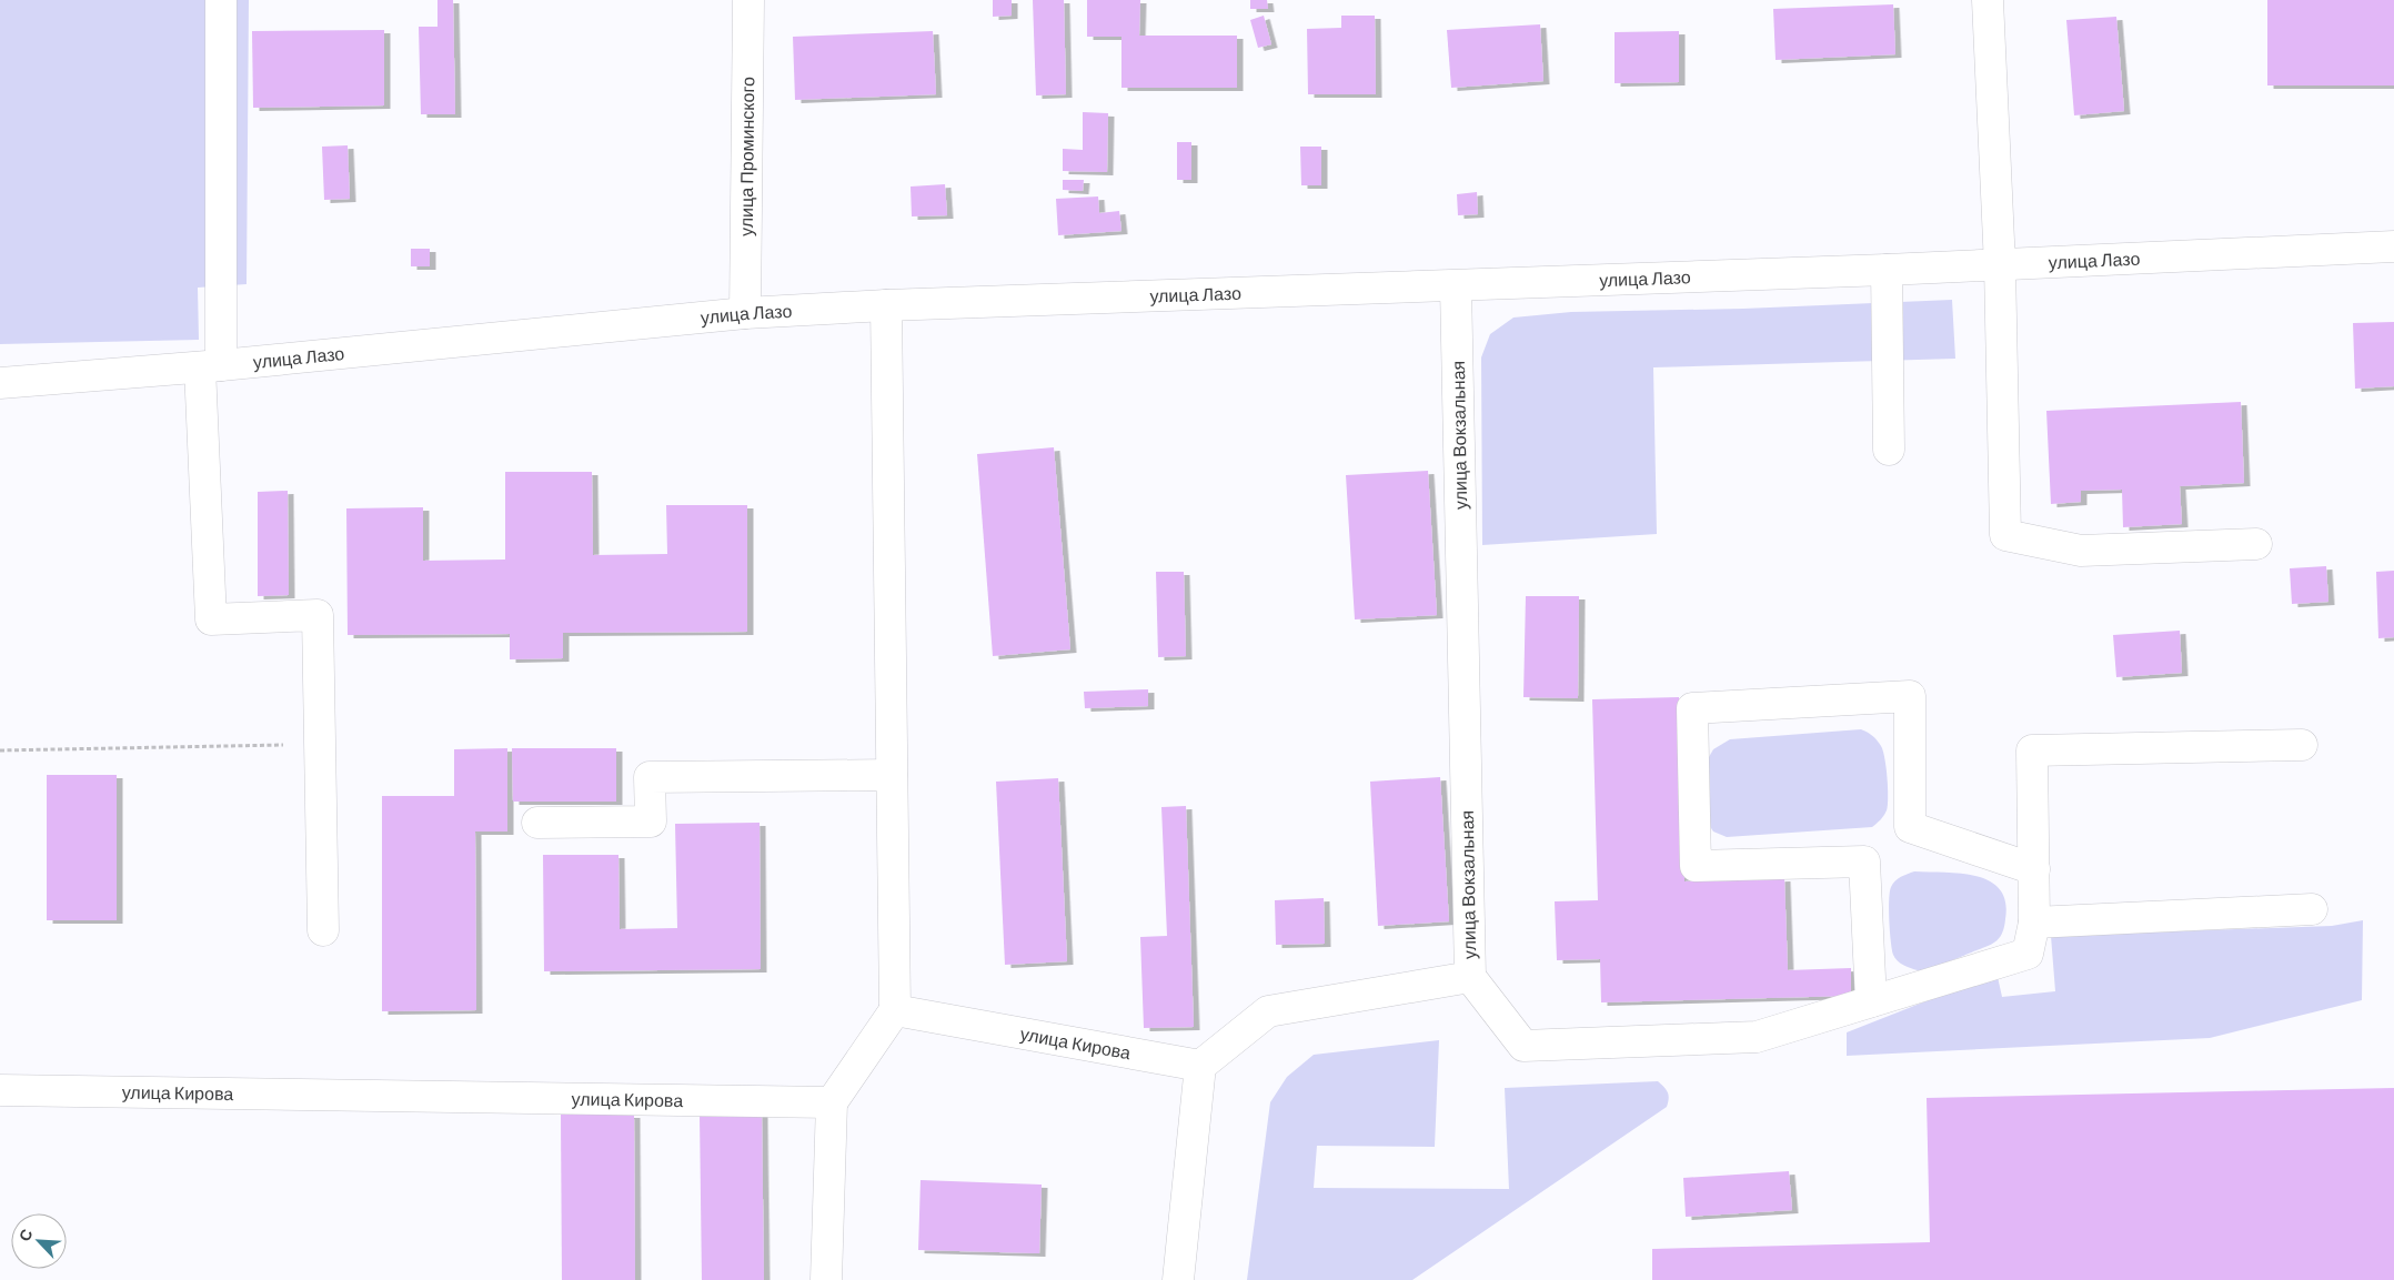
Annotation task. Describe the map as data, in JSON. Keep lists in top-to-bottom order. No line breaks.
{"streets":{"street":["улица Проминского","улица Лазо","улица Вокзальная","улица Кирова"]},"crossings":[["улица Проминского","улица Лазо"],["улица Лазо","улица Вокзальная"],["улица Вокзальная","улица Кирова"]],"north":"top left"}
